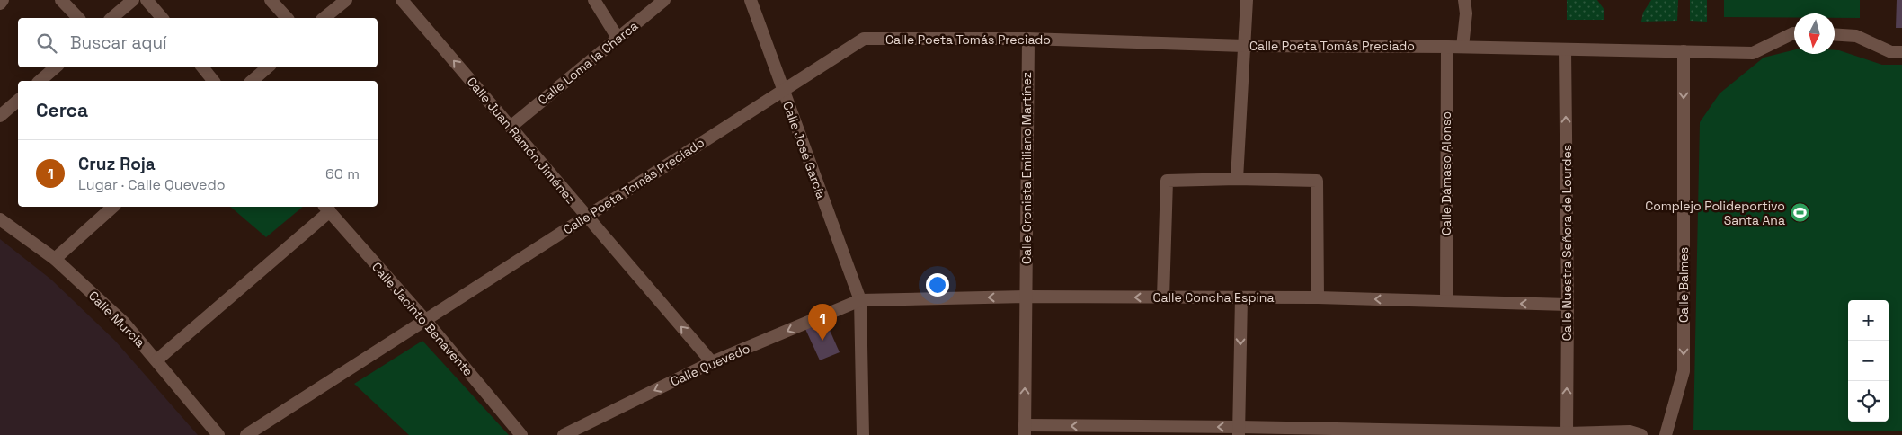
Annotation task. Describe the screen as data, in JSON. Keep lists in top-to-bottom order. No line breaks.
{"streets":{"street":["Calle Poeta Tomás Preciado","Calle Loma la Charca","Calle Juan Ramón Jiménez","Calle José García","Calle Cronista Emiliano Martínez","Calle Dámaso Alonso","Calle Nuestra Señora de Lourdes","Calle Balmes","Calle Concha Espina","Calle Murcia","Calle Jacinto Benavente","Calle Quevedo"]},"crossings":[["Calle Poeta Tomás Preciado","Calle Juan Ramón Jiménez"],["Calle Poeta Tomás Preciado","Calle José García"],["Calle Poeta Tomás Preciado","Calle Cronista Emiliano Martínez"],["Calle Poeta Tomás Preciado","Calle Dámaso Alonso"],["Calle Poeta Tomás Preciado","Calle Nuestra Señora de Lourdes"],["Calle Poeta Tomás Preciado","Calle Balmes"],["Calle Poeta Tomás Preciado","Calle Jacinto Benavente"],["Calle Loma la Charca","Calle Juan Ramón Jiménez"],["Calle Juan Ramón Jiménez","Calle Quevedo"],["Calle José García","Calle Concha Espina"],["Calle José García","Calle Quevedo"],["Calle Cronista Emiliano Martínez","Calle Concha Espina"],["Calle Dámaso Alonso","Calle Concha Espina"],["Calle Nuestra Señora de Lourdes","Calle Concha Espina"],["Calle Concha Espina","Calle Quevedo"]],"one_way":["Calle Juan Ramón Jiménez","Calle Nuestra Señora de Lourdes","Calle Balmes","Calle Concha Espina","Calle Quevedo"],"places":{"sports":["Complejo Polideportivo Santa Ana"]},"north":"bottom","page":{"search":"Buscar aquí","heading":"Cerca","list":[{"mark":"1","name":"Cruz Roja","note":"Lugar · Calle Quevedo","value":"60 m"}],"map_buttons":["+","−"],"pins":"1"}}
